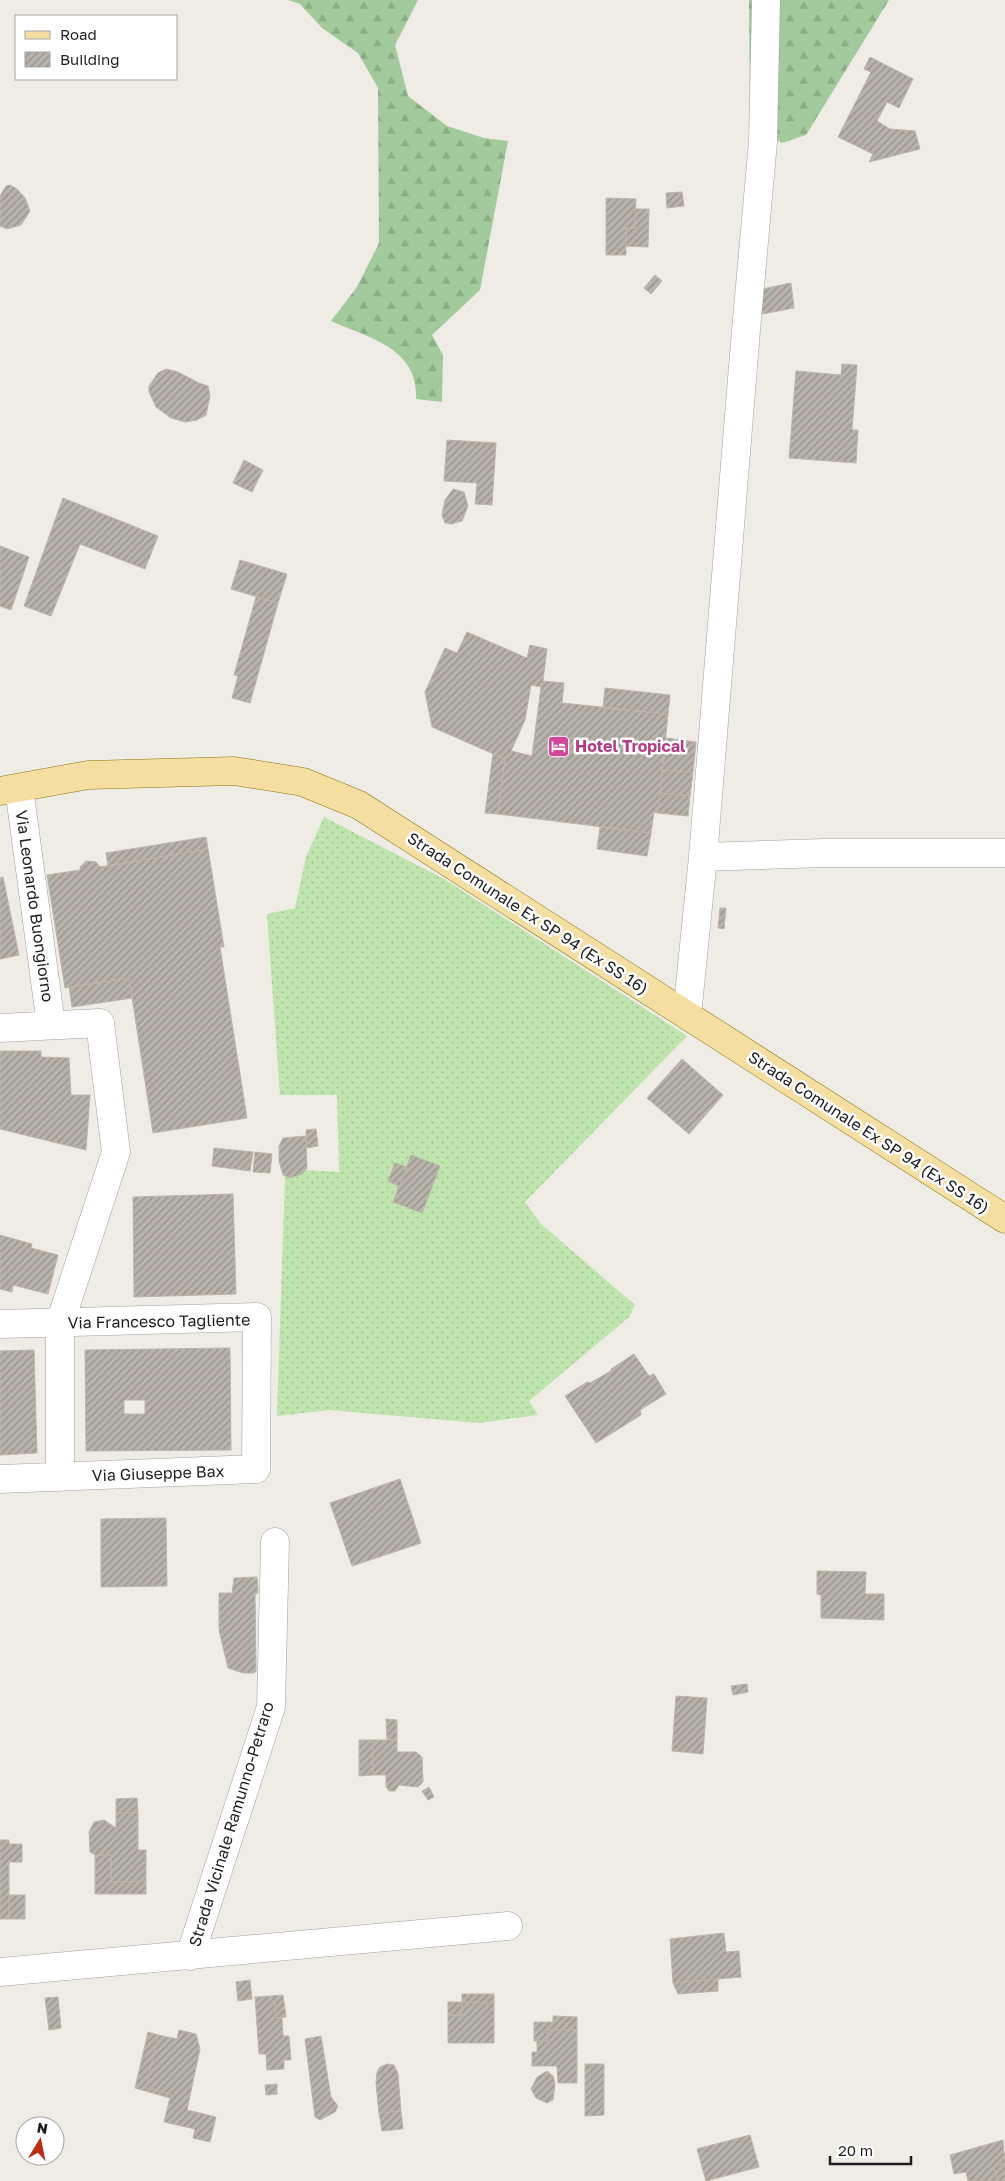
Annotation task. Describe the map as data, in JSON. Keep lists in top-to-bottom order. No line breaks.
{"streets":{"main road":["Strada Comunale Ex SP 94 (Ex SS 16)"],"street":["Via Leonardo Buongiorno","Via Francesco Tagliente","Via Giuseppe Bax","Strada Vicinale Ramunno-Petraro"]},"crossings":[["Via Leonardo Buongiorno","Strada Comunale Ex SP 94 (Ex SS 16)"],["Via Francesco Tagliente","Via Giuseppe Bax"]],"places":{"hotel":["Hotel Tropical"]},"legend":["Road","Building"],"scale_bar":"20 m","north":"top"}
